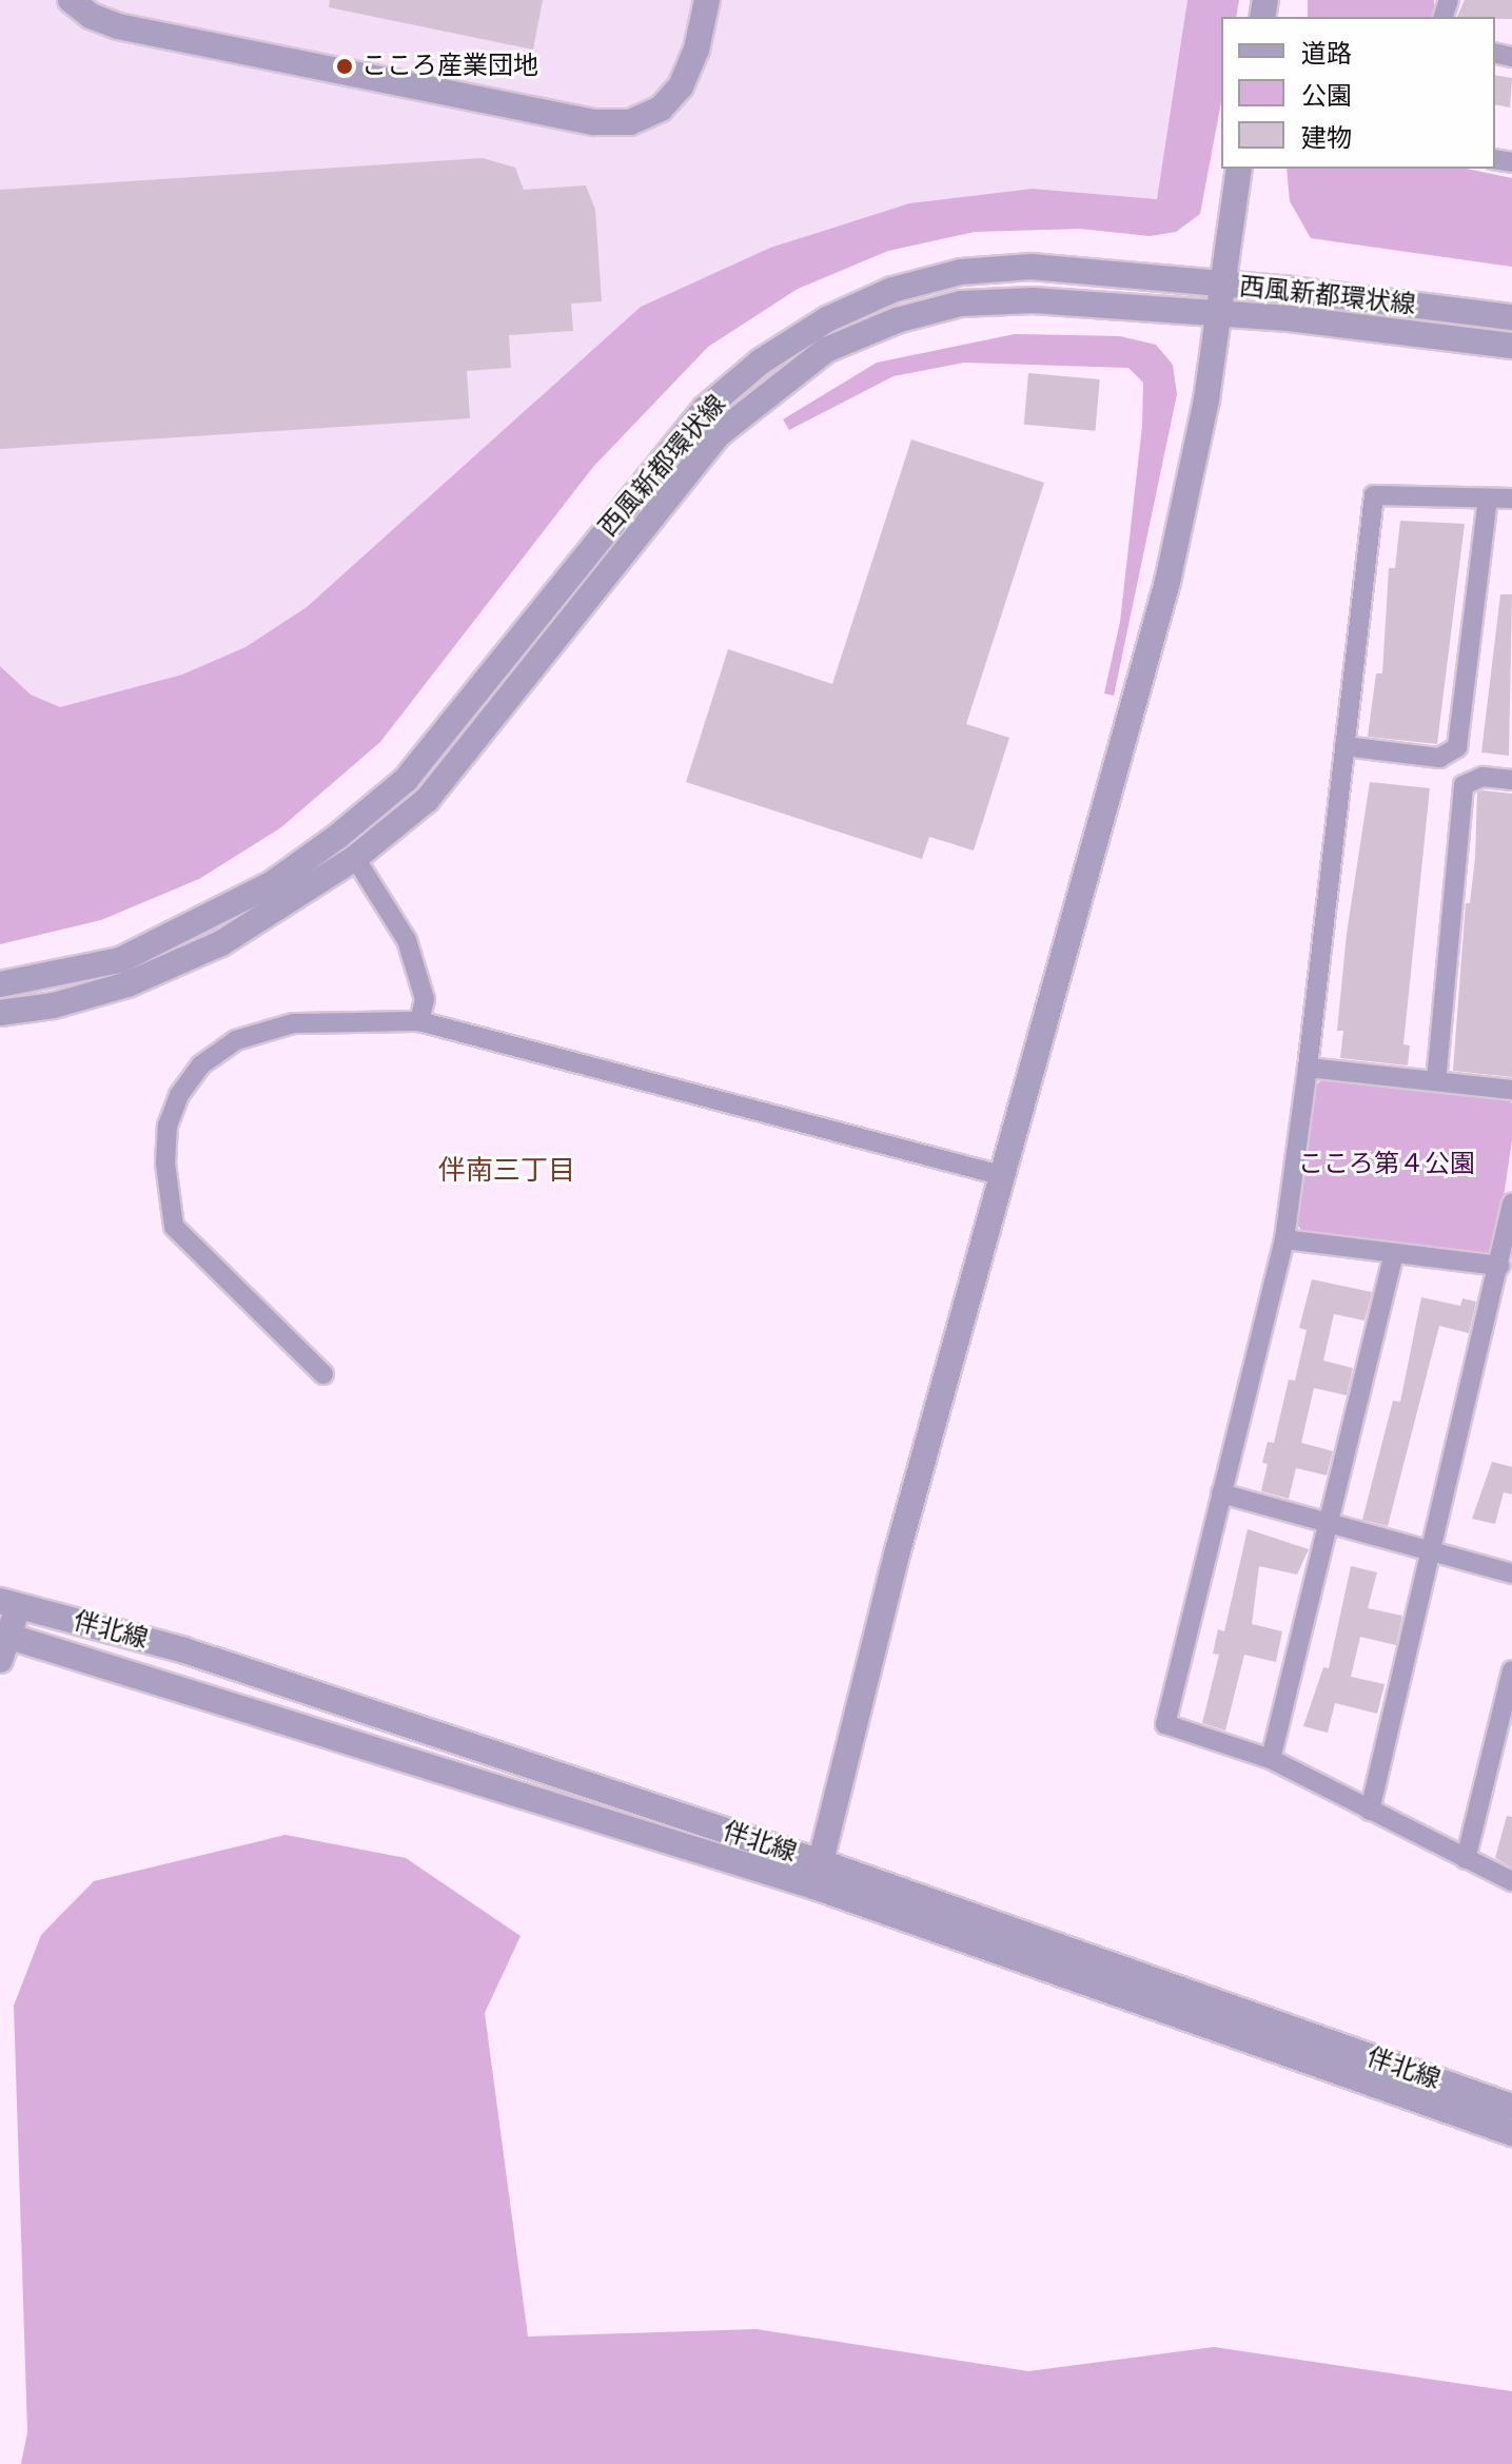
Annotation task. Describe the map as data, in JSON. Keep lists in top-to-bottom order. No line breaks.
{"streets":{"street":["西風新都環状線","伴北線"]},"districts":["伴南三丁目"],"parks":["こころ第４公園"],"places":["こころ産業団地"],"legend":["道路","公園","建物"]}
